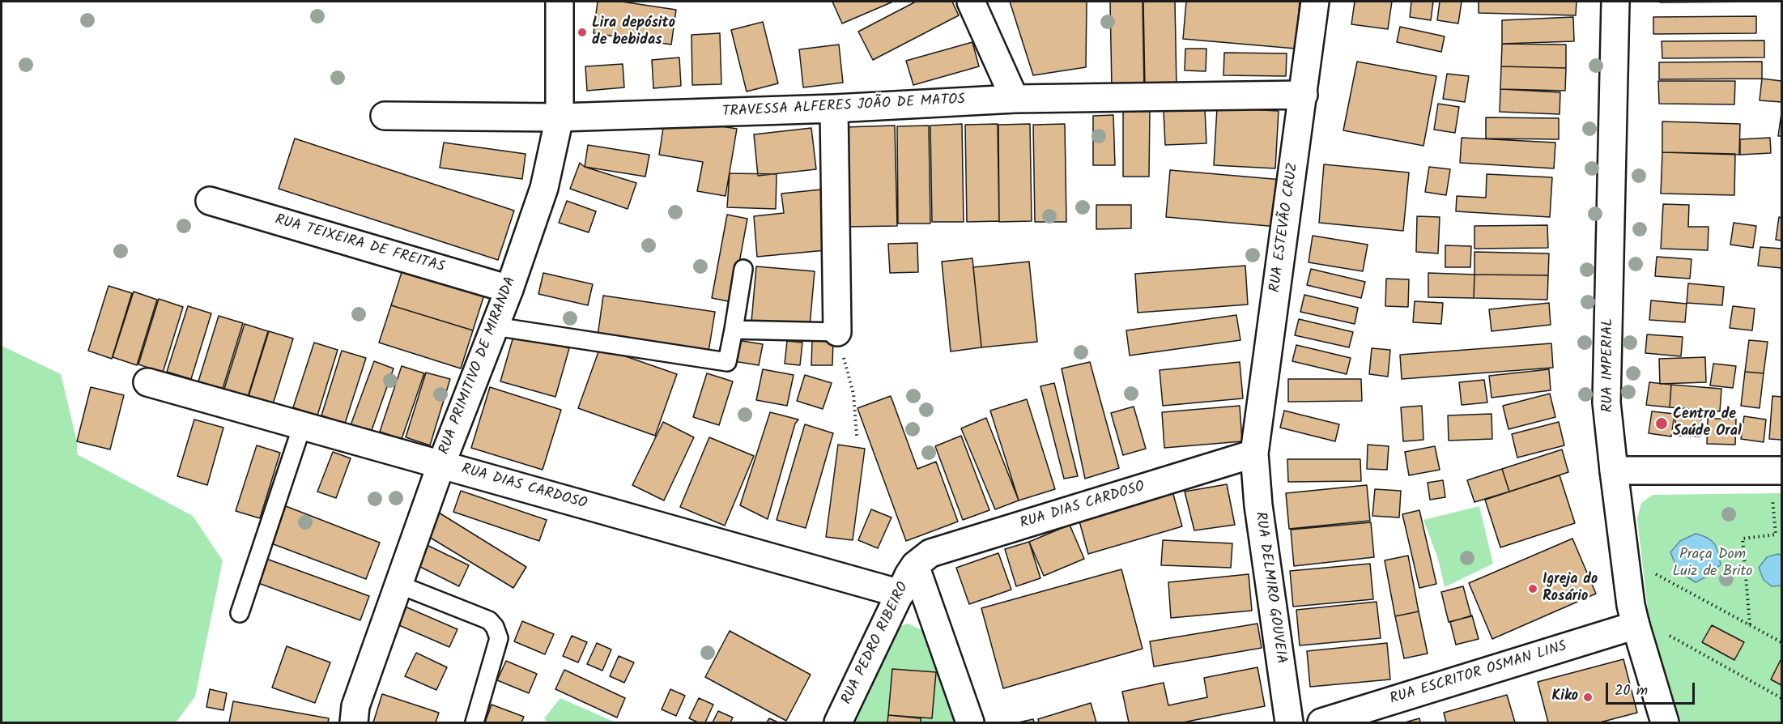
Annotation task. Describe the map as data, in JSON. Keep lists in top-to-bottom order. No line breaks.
{"streets":{"street":["TRAVESSA ALFERES JOÃO DE MATOS","RUA ESTEVÃO CRUZ","RUA TEIXEIRA DE FREITAS","RUA IMPERIAL","RUA PRIMITIVO DE MIRANDA","RUA DIAS CARDOSO","RUA DELMIRO GOUVEIA","RUA PEDRO RIBEIRO","RUA ESCRITOR OSMAN LINS"]},"crossings":[["TRAVESSA ALFERES JOÃO DE MATOS","RUA ESTEVÃO CRUZ"],["TRAVESSA ALFERES JOÃO DE MATOS","RUA PRIMITIVO DE MIRANDA"],["RUA ESTEVÃO CRUZ","RUA DIAS CARDOSO"],["RUA ESTEVÃO CRUZ","RUA DELMIRO GOUVEIA"],["RUA TEIXEIRA DE FREITAS","RUA PRIMITIVO DE MIRANDA"],["RUA IMPERIAL","RUA ESCRITOR OSMAN LINS"],["RUA PRIMITIVO DE MIRANDA","RUA DIAS CARDOSO"],["RUA DIAS CARDOSO","RUA DELMIRO GOUVEIA"],["RUA DIAS CARDOSO","RUA PEDRO RIBEIRO"]],"parks":["Praça Dom Luiz de Brito"],"places":["Lira depósito de bebidas","Centro de Saúde Oral","Igreja do Rosário","Kiko"],"scale_bar":"20 m"}
